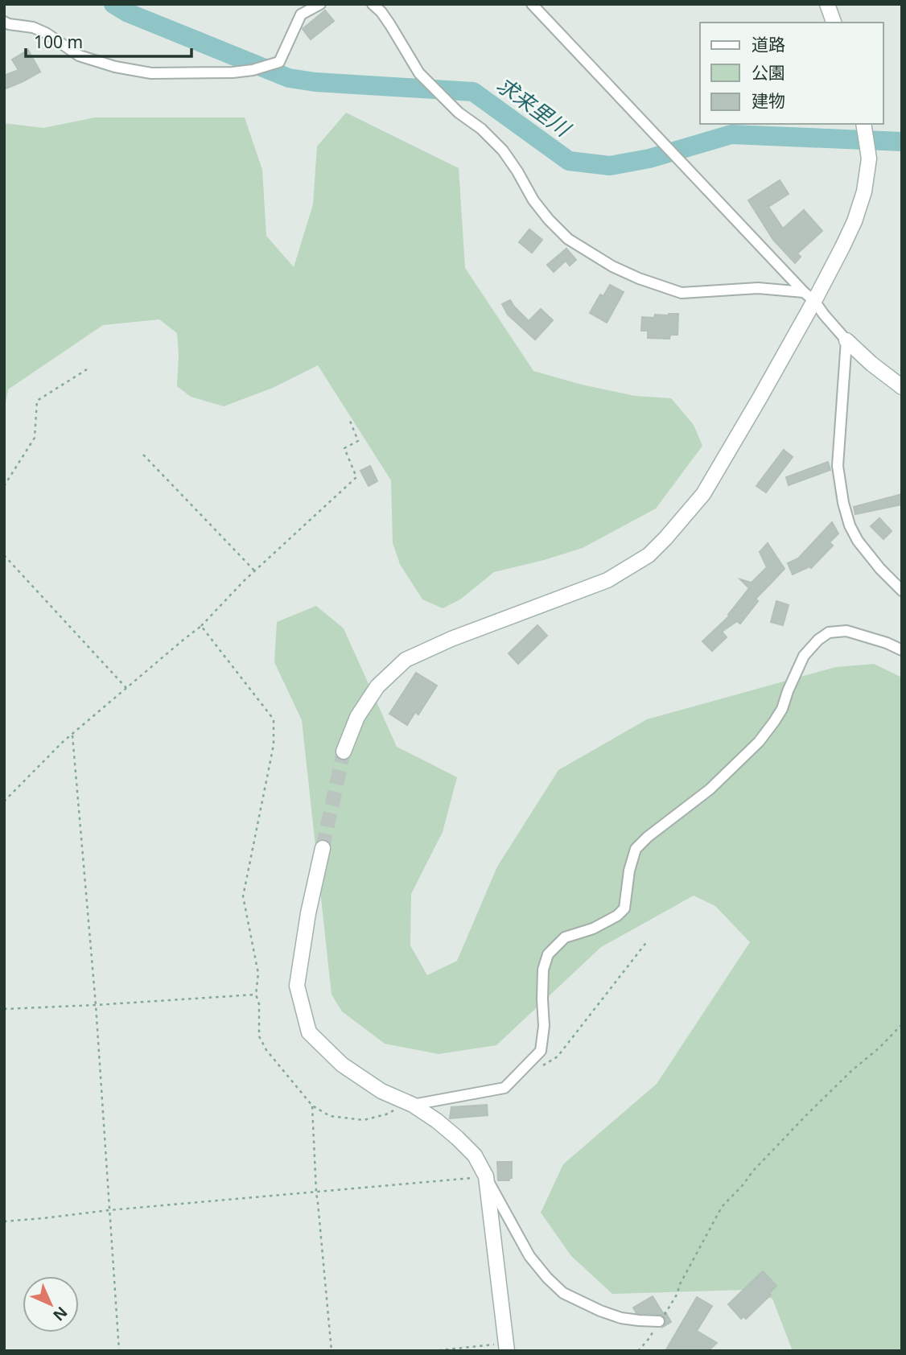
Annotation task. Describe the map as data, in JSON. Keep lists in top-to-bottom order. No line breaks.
{"water":["求来里川"],"legend":["道路","公園","建物"],"scale_bar":"100 m","north":"bottom right"}
